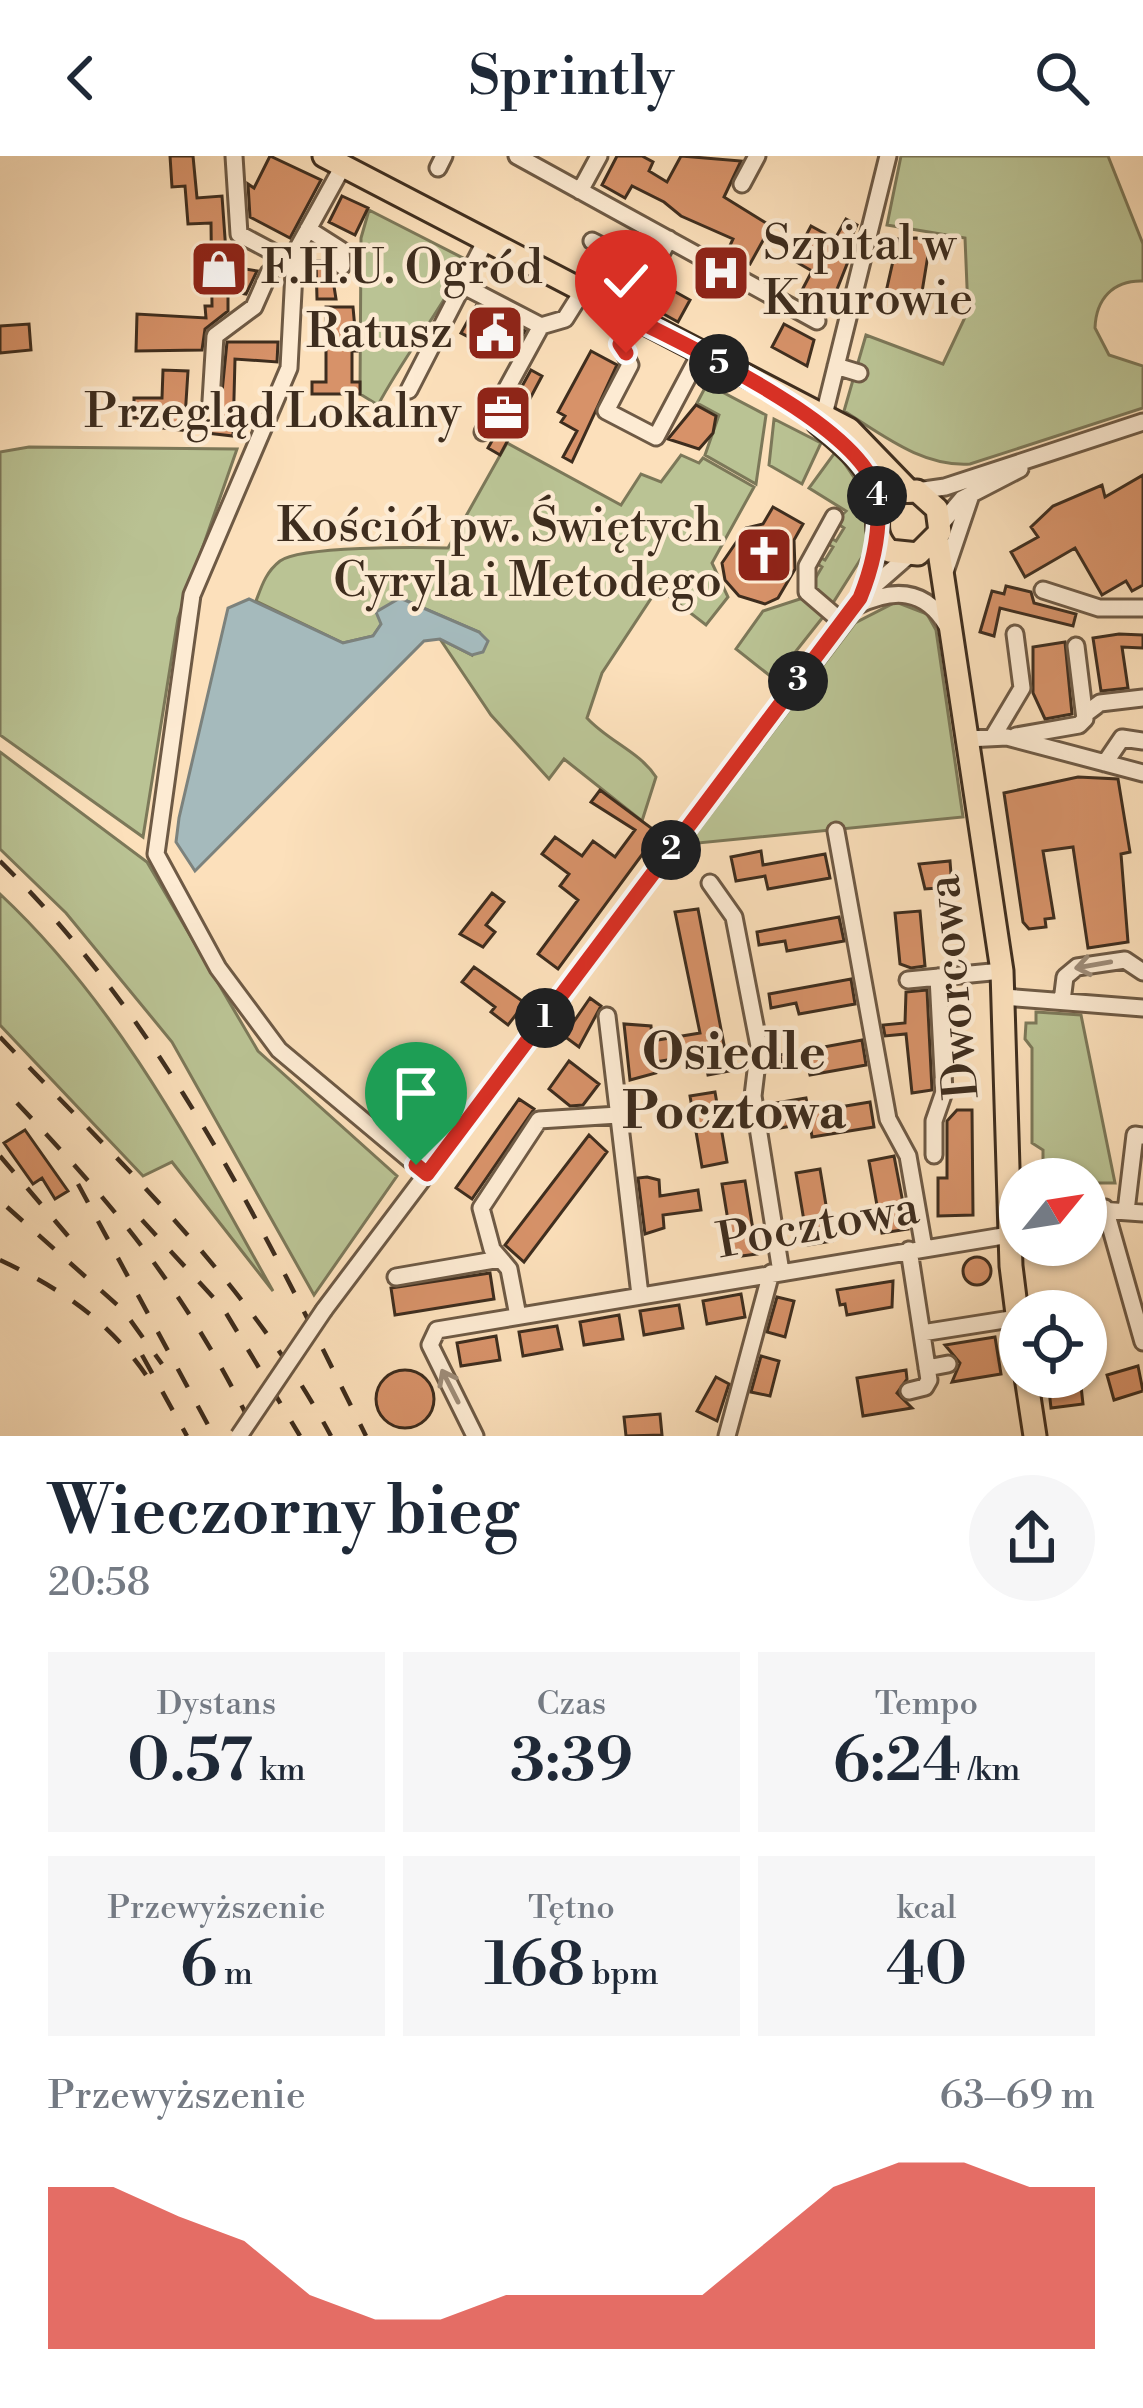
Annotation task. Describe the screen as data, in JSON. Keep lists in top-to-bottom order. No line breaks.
{"streets":{"main road":["Dworcowa"],"street":["Pocztowa"]},"districts":["Osiedle Pocztowa"],"places":{"shop":["F.H.U. Ogród"],"hospital":["Szpital w Knurowie"],"public building":["Ratusz"],"office":["Przegląd Lokalny"],"church":["Kościół pw. Świętych Cyryla i Metodego"]},"north":"top right","page":{"header":"Sprintly","pins":["5","4","3","2","1"],"heading":["Wieczorny bieg","20:58"],"stats":[["Dystans","0.57 km"],["Czas","3:39"],["Tempo","6:24 /km"],["Przewyższenie","6 m"],["Tętno","168 bpm"],["kcal","40"]],"chart":["Przewyższenie","63–69 m"]}}
